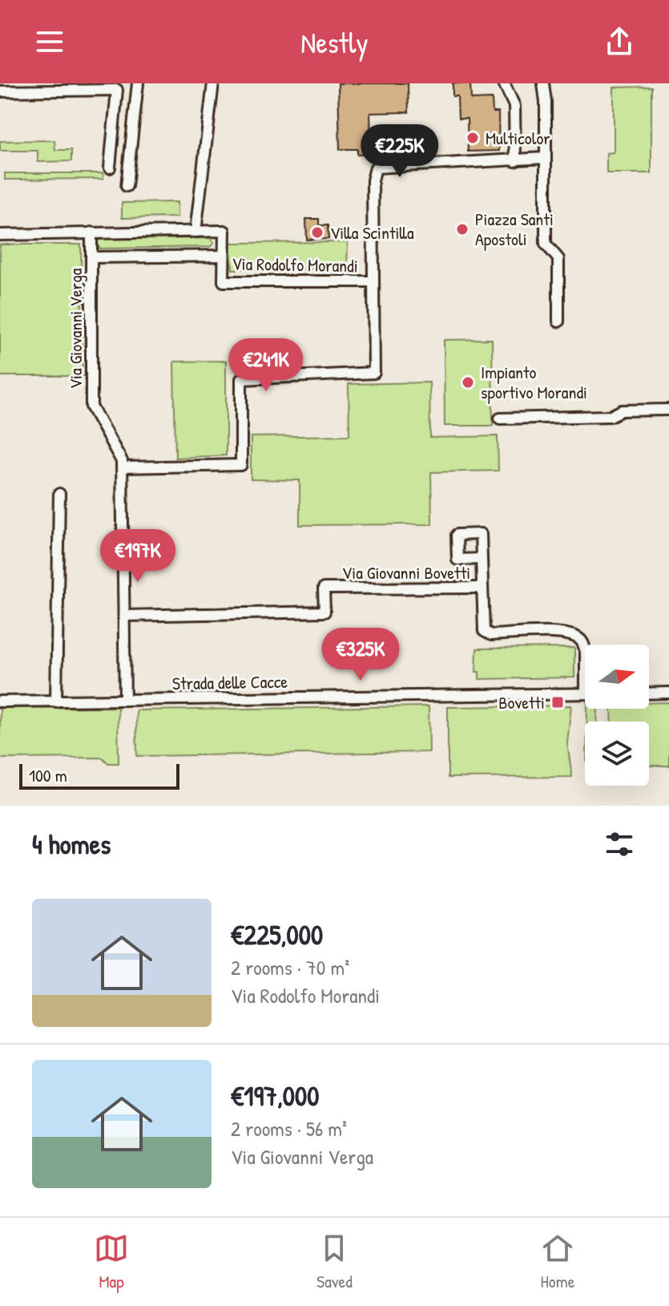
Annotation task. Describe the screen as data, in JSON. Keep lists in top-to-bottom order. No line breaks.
{"streets":{"street":["Via Rodolfo Morandi","Via Giovanni Verga","Via Giovanni Bovetti","Strada delle Cacce"]},"crossings":[["Via Rodolfo Morandi","Via Giovanni Verga"],["Via Giovanni Verga","Via Giovanni Bovetti"],["Via Giovanni Verga","Strada delle Cacce"]],"places":{"other":["Multicolor","Piazza Santi Apostoli","Villa Scintilla","Impianto sportivo Morandi"],"transit":["Bovetti"]},"scale_bar":"100 m","north":"right","page":{"header":"Nestly","price":["€225K","€241K","€197K","€325K"],"scale":"100 m","heading":"4 homes","list":[{"name":"€225,000","note":"2 rooms · 70 m² · Via Rodolfo Morandi"},{"name":"€197,000","note":"2 rooms · 56 m² · Via Giovanni Verga"}],"tabs":["Map","Saved","Home"]}}
